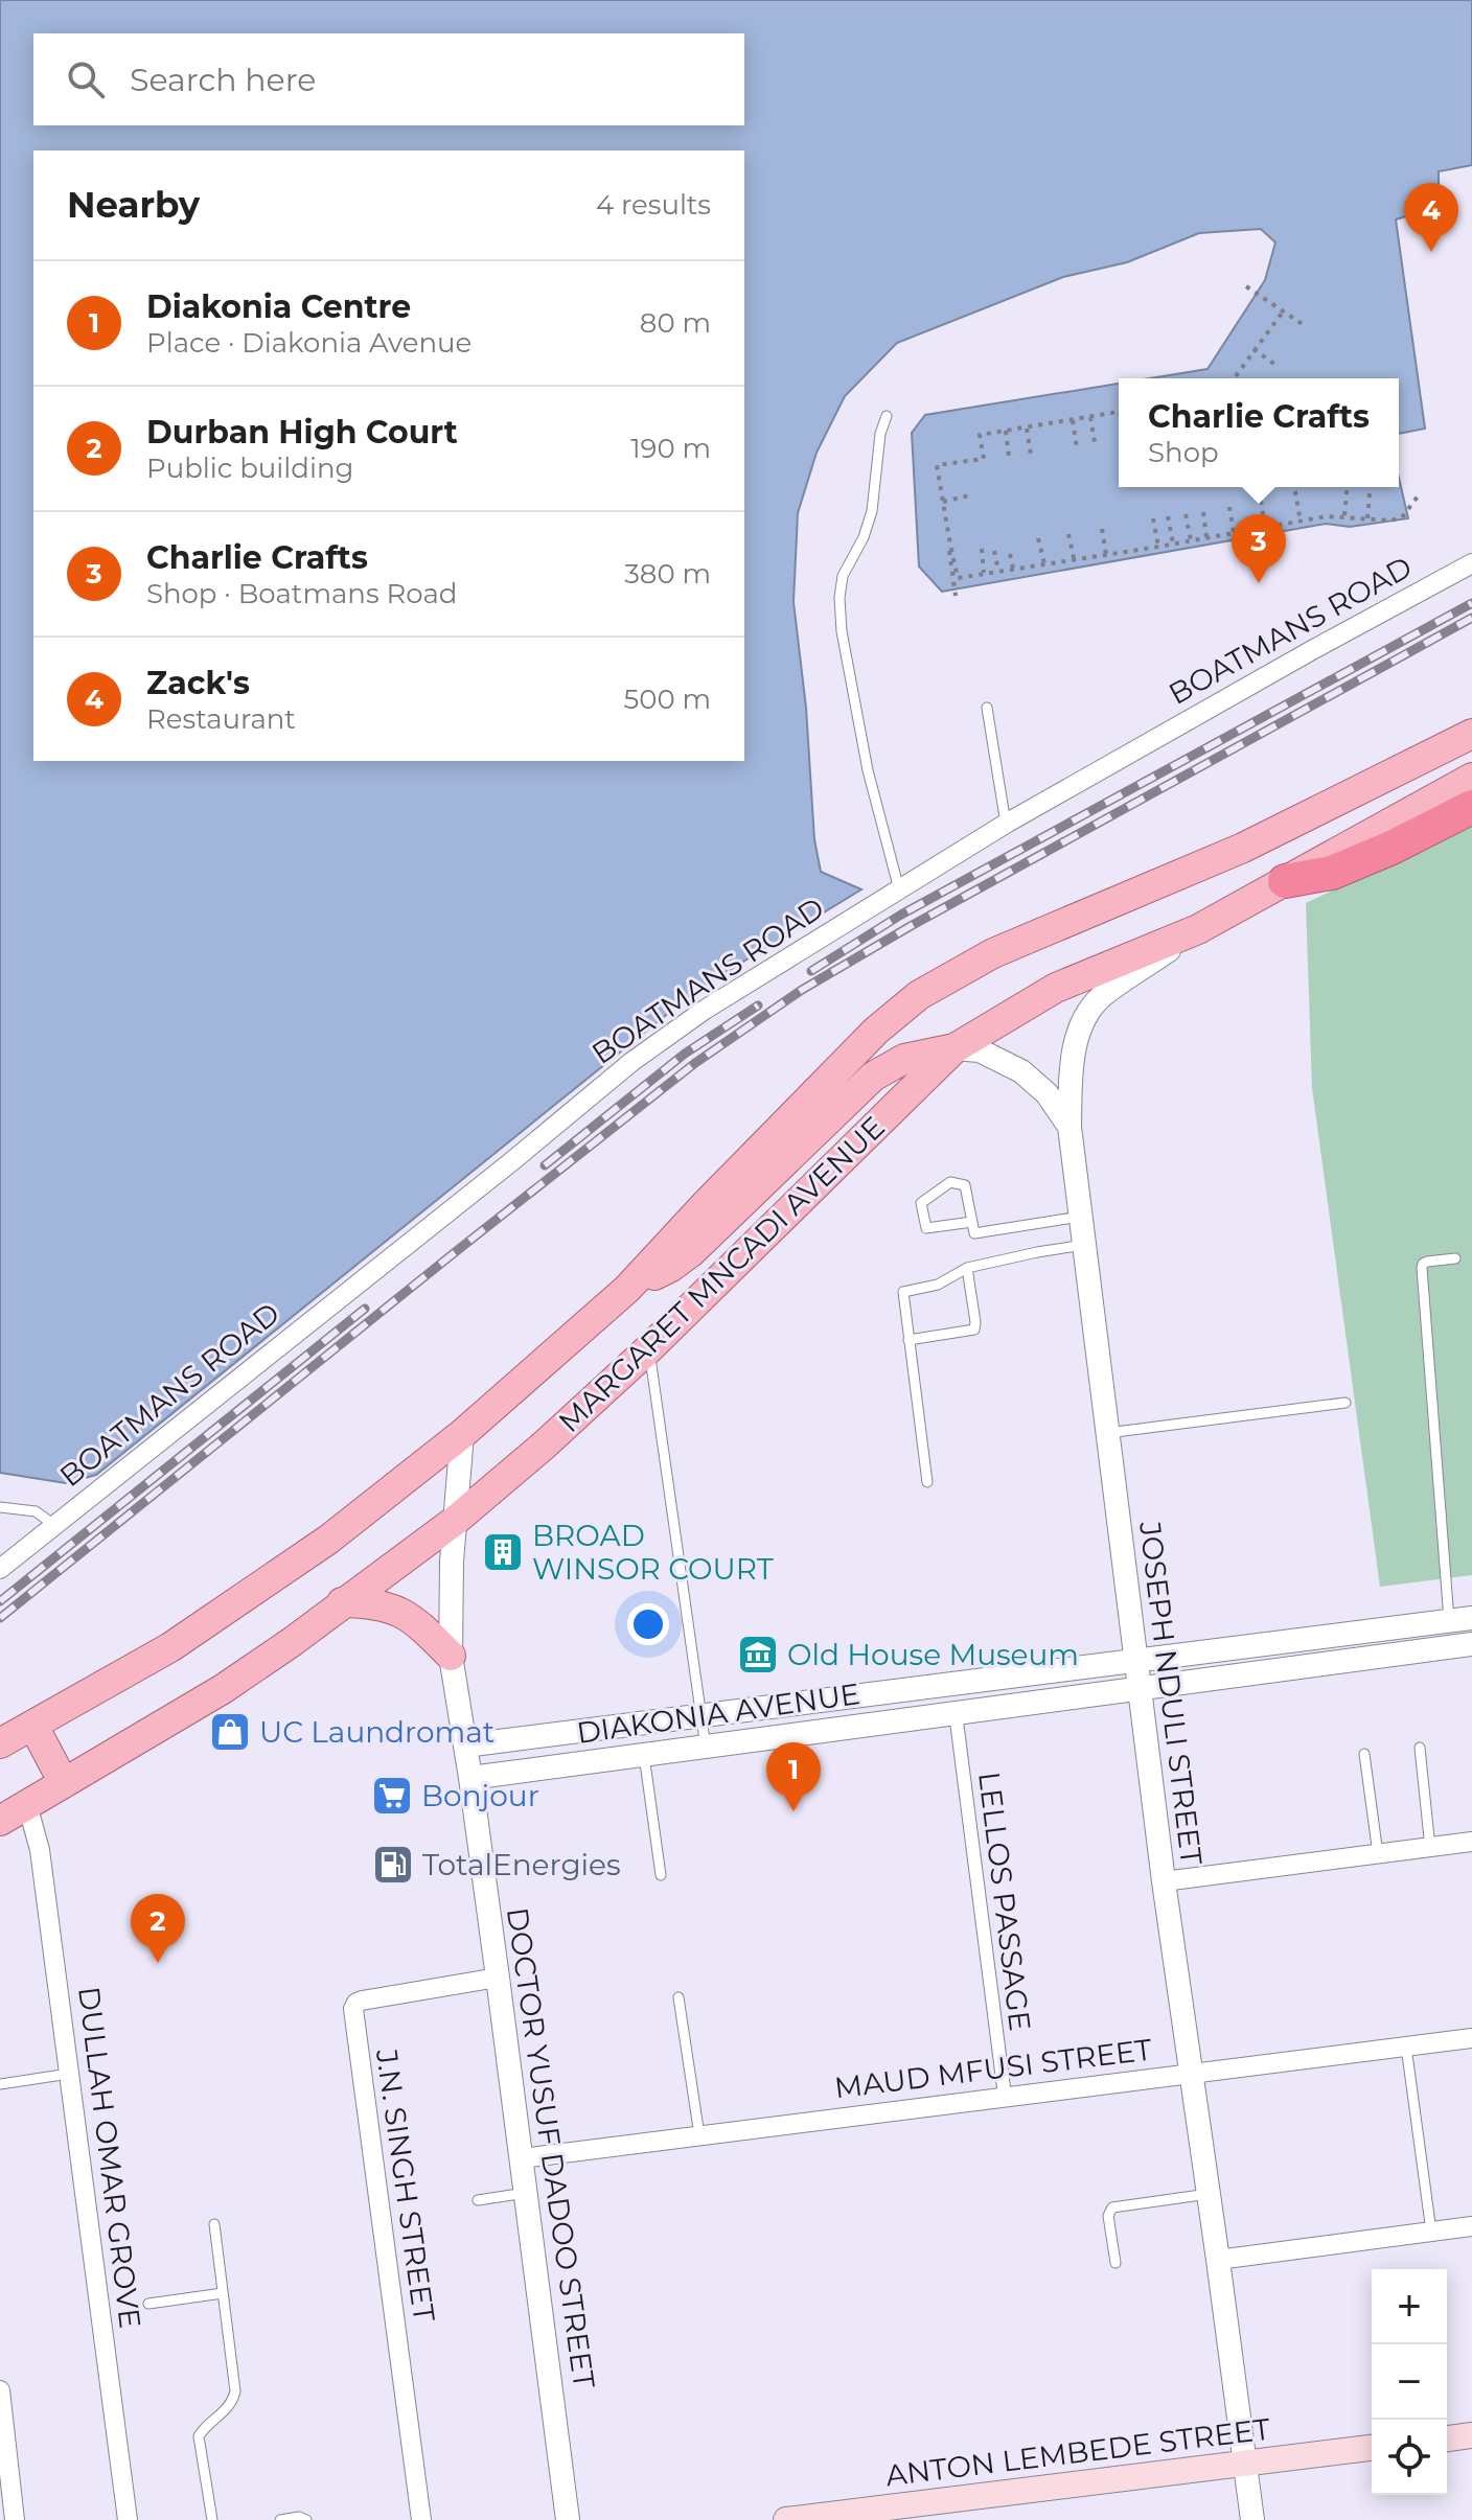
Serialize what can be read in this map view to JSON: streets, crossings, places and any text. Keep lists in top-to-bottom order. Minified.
{"streets":{"main road":["MARGARET MNCADI AVENUE","ANTON LEMBEDE STREET"],"street":["BOATMANS ROAD","JOSEPH NDULI STREET","DIAKONIA AVENUE","LELLOS PASSAGE","MAUD MFUSI STREET","DOCTOR YUSUF DADOO STREET","DULLAH OMAR GROVE","J.N. SINGH STREET"]},"crossings":[["MARGARET MNCADI AVENUE","JOSEPH NDULI STREET"],["MARGARET MNCADI AVENUE","DOCTOR YUSUF DADOO STREET"],["MARGARET MNCADI AVENUE","DULLAH OMAR GROVE"],["JOSEPH NDULI STREET","DIAKONIA AVENUE"],["JOSEPH NDULI STREET","MAUD MFUSI STREET"],["JOSEPH NDULI STREET","ANTON LEMBEDE STREET"],["DIAKONIA AVENUE","LELLOS PASSAGE"],["DIAKONIA AVENUE","DOCTOR YUSUF DADOO STREET"],["LELLOS PASSAGE","MAUD MFUSI STREET"],["MAUD MFUSI STREET","DOCTOR YUSUF DADOO STREET"],["DOCTOR YUSUF DADOO STREET","J.N. SINGH STREET"]],"places":{"building":["BROAD WINSOR COURT"],"museum":["Old House Museum"],"shop":["UC Laundromat"],"supermarket":["Bonjour"],"fuel station":["TotalEnergies"]},"page":{"search":"Search here","heading":["Nearby","4 results"],"pins":["4","3","1","2"],"list":[{"mark":"1","name":"Diakonia Centre","note":"Place · Diakonia Avenue","value":"80 m"},{"mark":"2","name":"Durban High Court","note":"Public building","value":"190 m"},{"mark":"3","name":"Charlie Crafts","note":"Shop · Boatmans Road","value":"380 m"},{"mark":"4","name":"Zack's","note":"Restaurant","value":"500 m"}],"popup":["Charlie Crafts","Shop"],"map_buttons":["+","−"]}}
